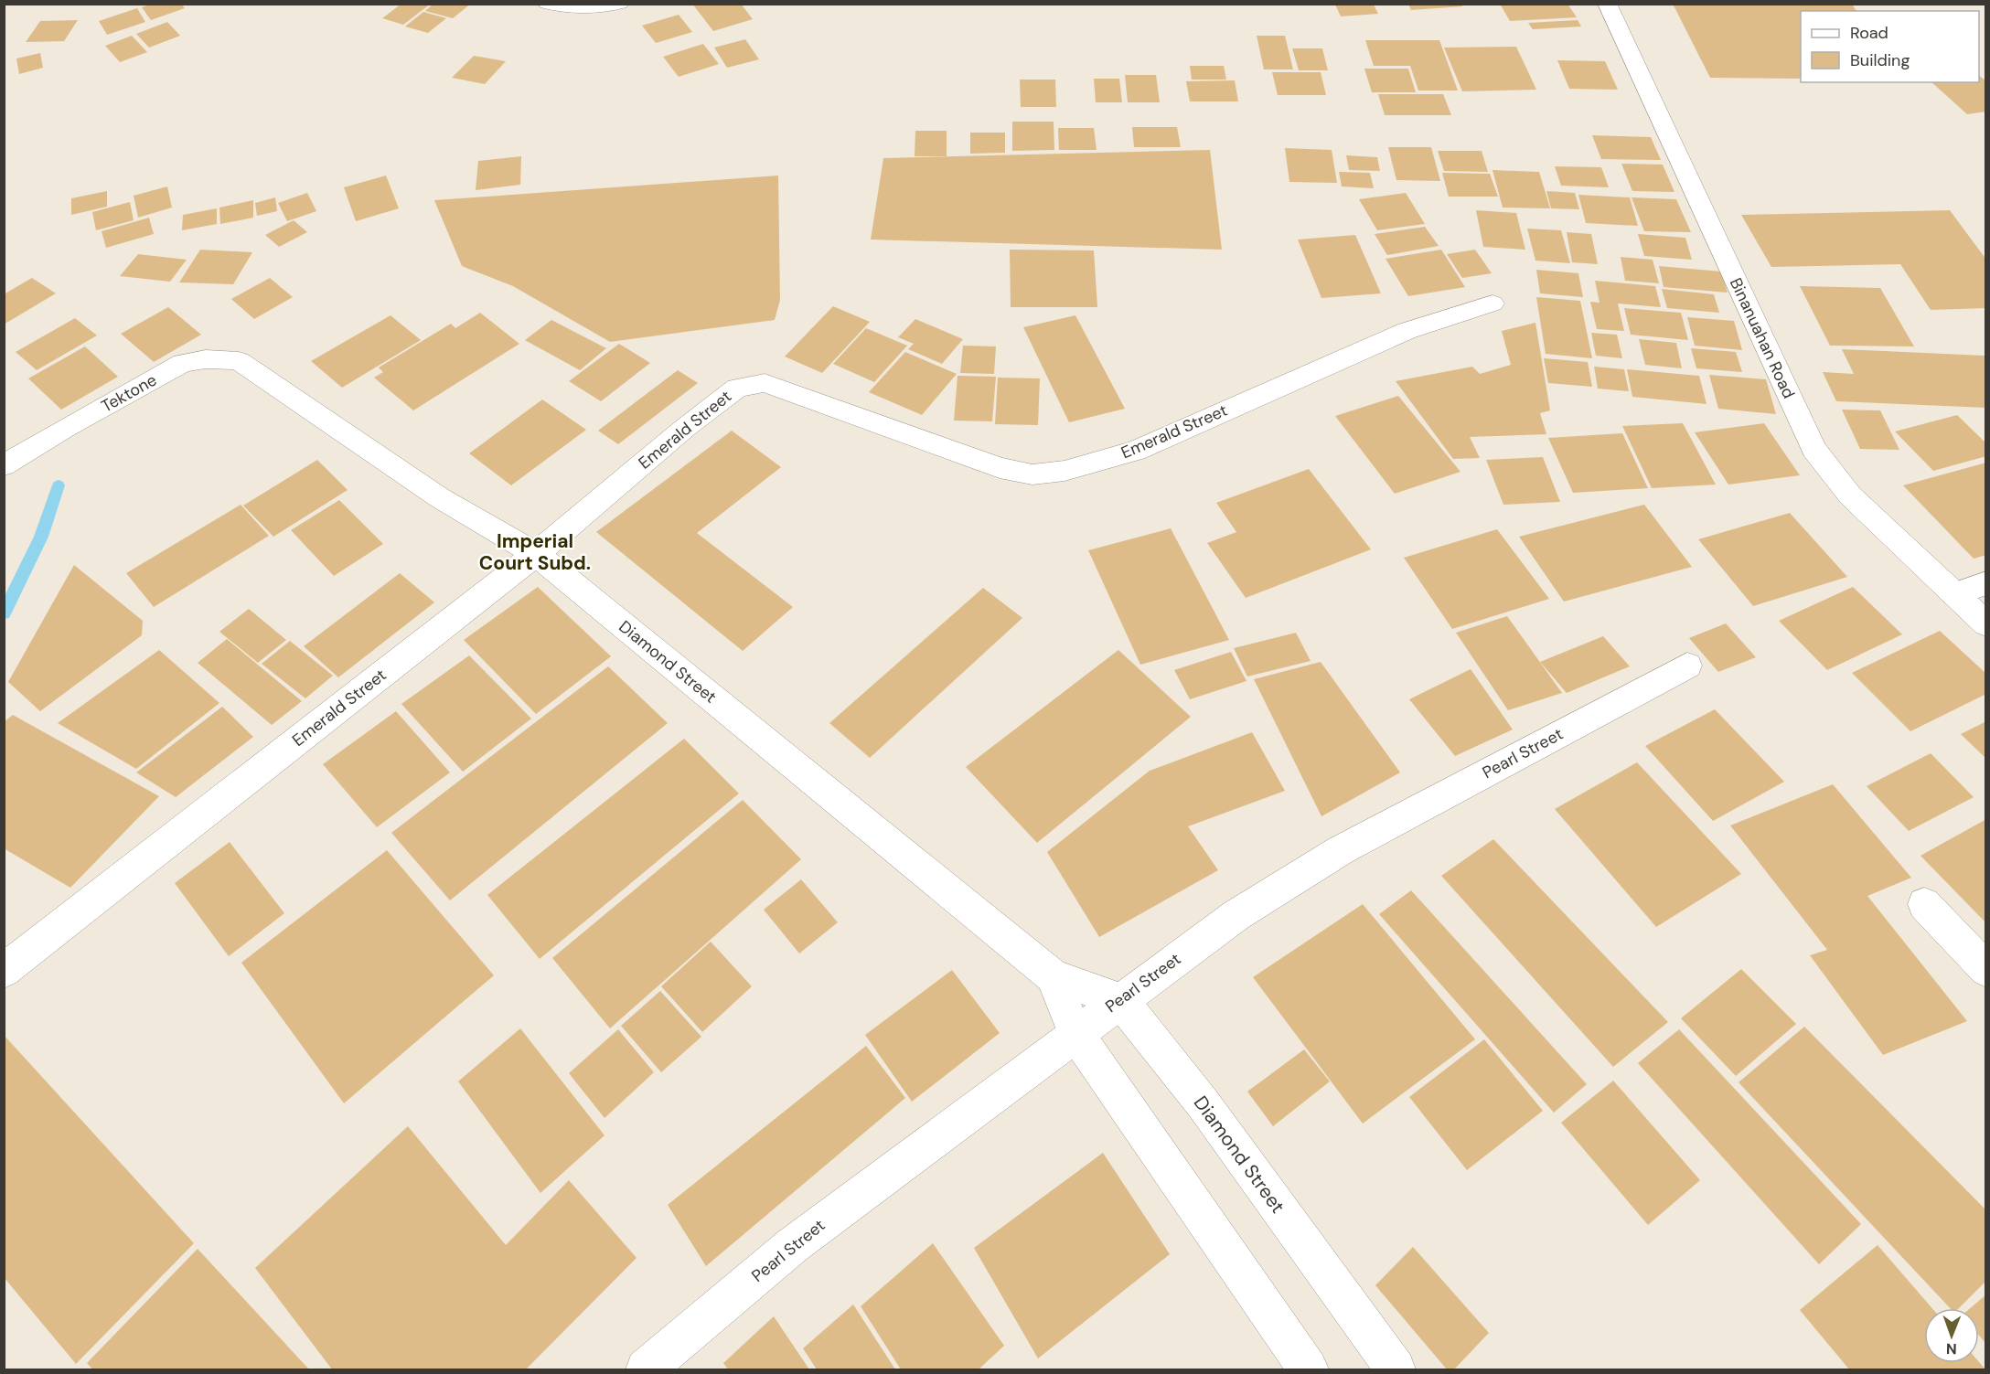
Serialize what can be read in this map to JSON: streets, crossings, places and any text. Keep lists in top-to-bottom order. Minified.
{"streets":{"street":["Binanuahan Road","Tektone","Emerald Street","Diamond Street","Pearl Street"]},"crossings":[["Tektone","Diamond Street"],["Emerald Street","Diamond Street"],["Diamond Street","Pearl Street"]],"districts":["Imperial Court Subd."],"legend":["Road","Building"],"north":"bottom"}
